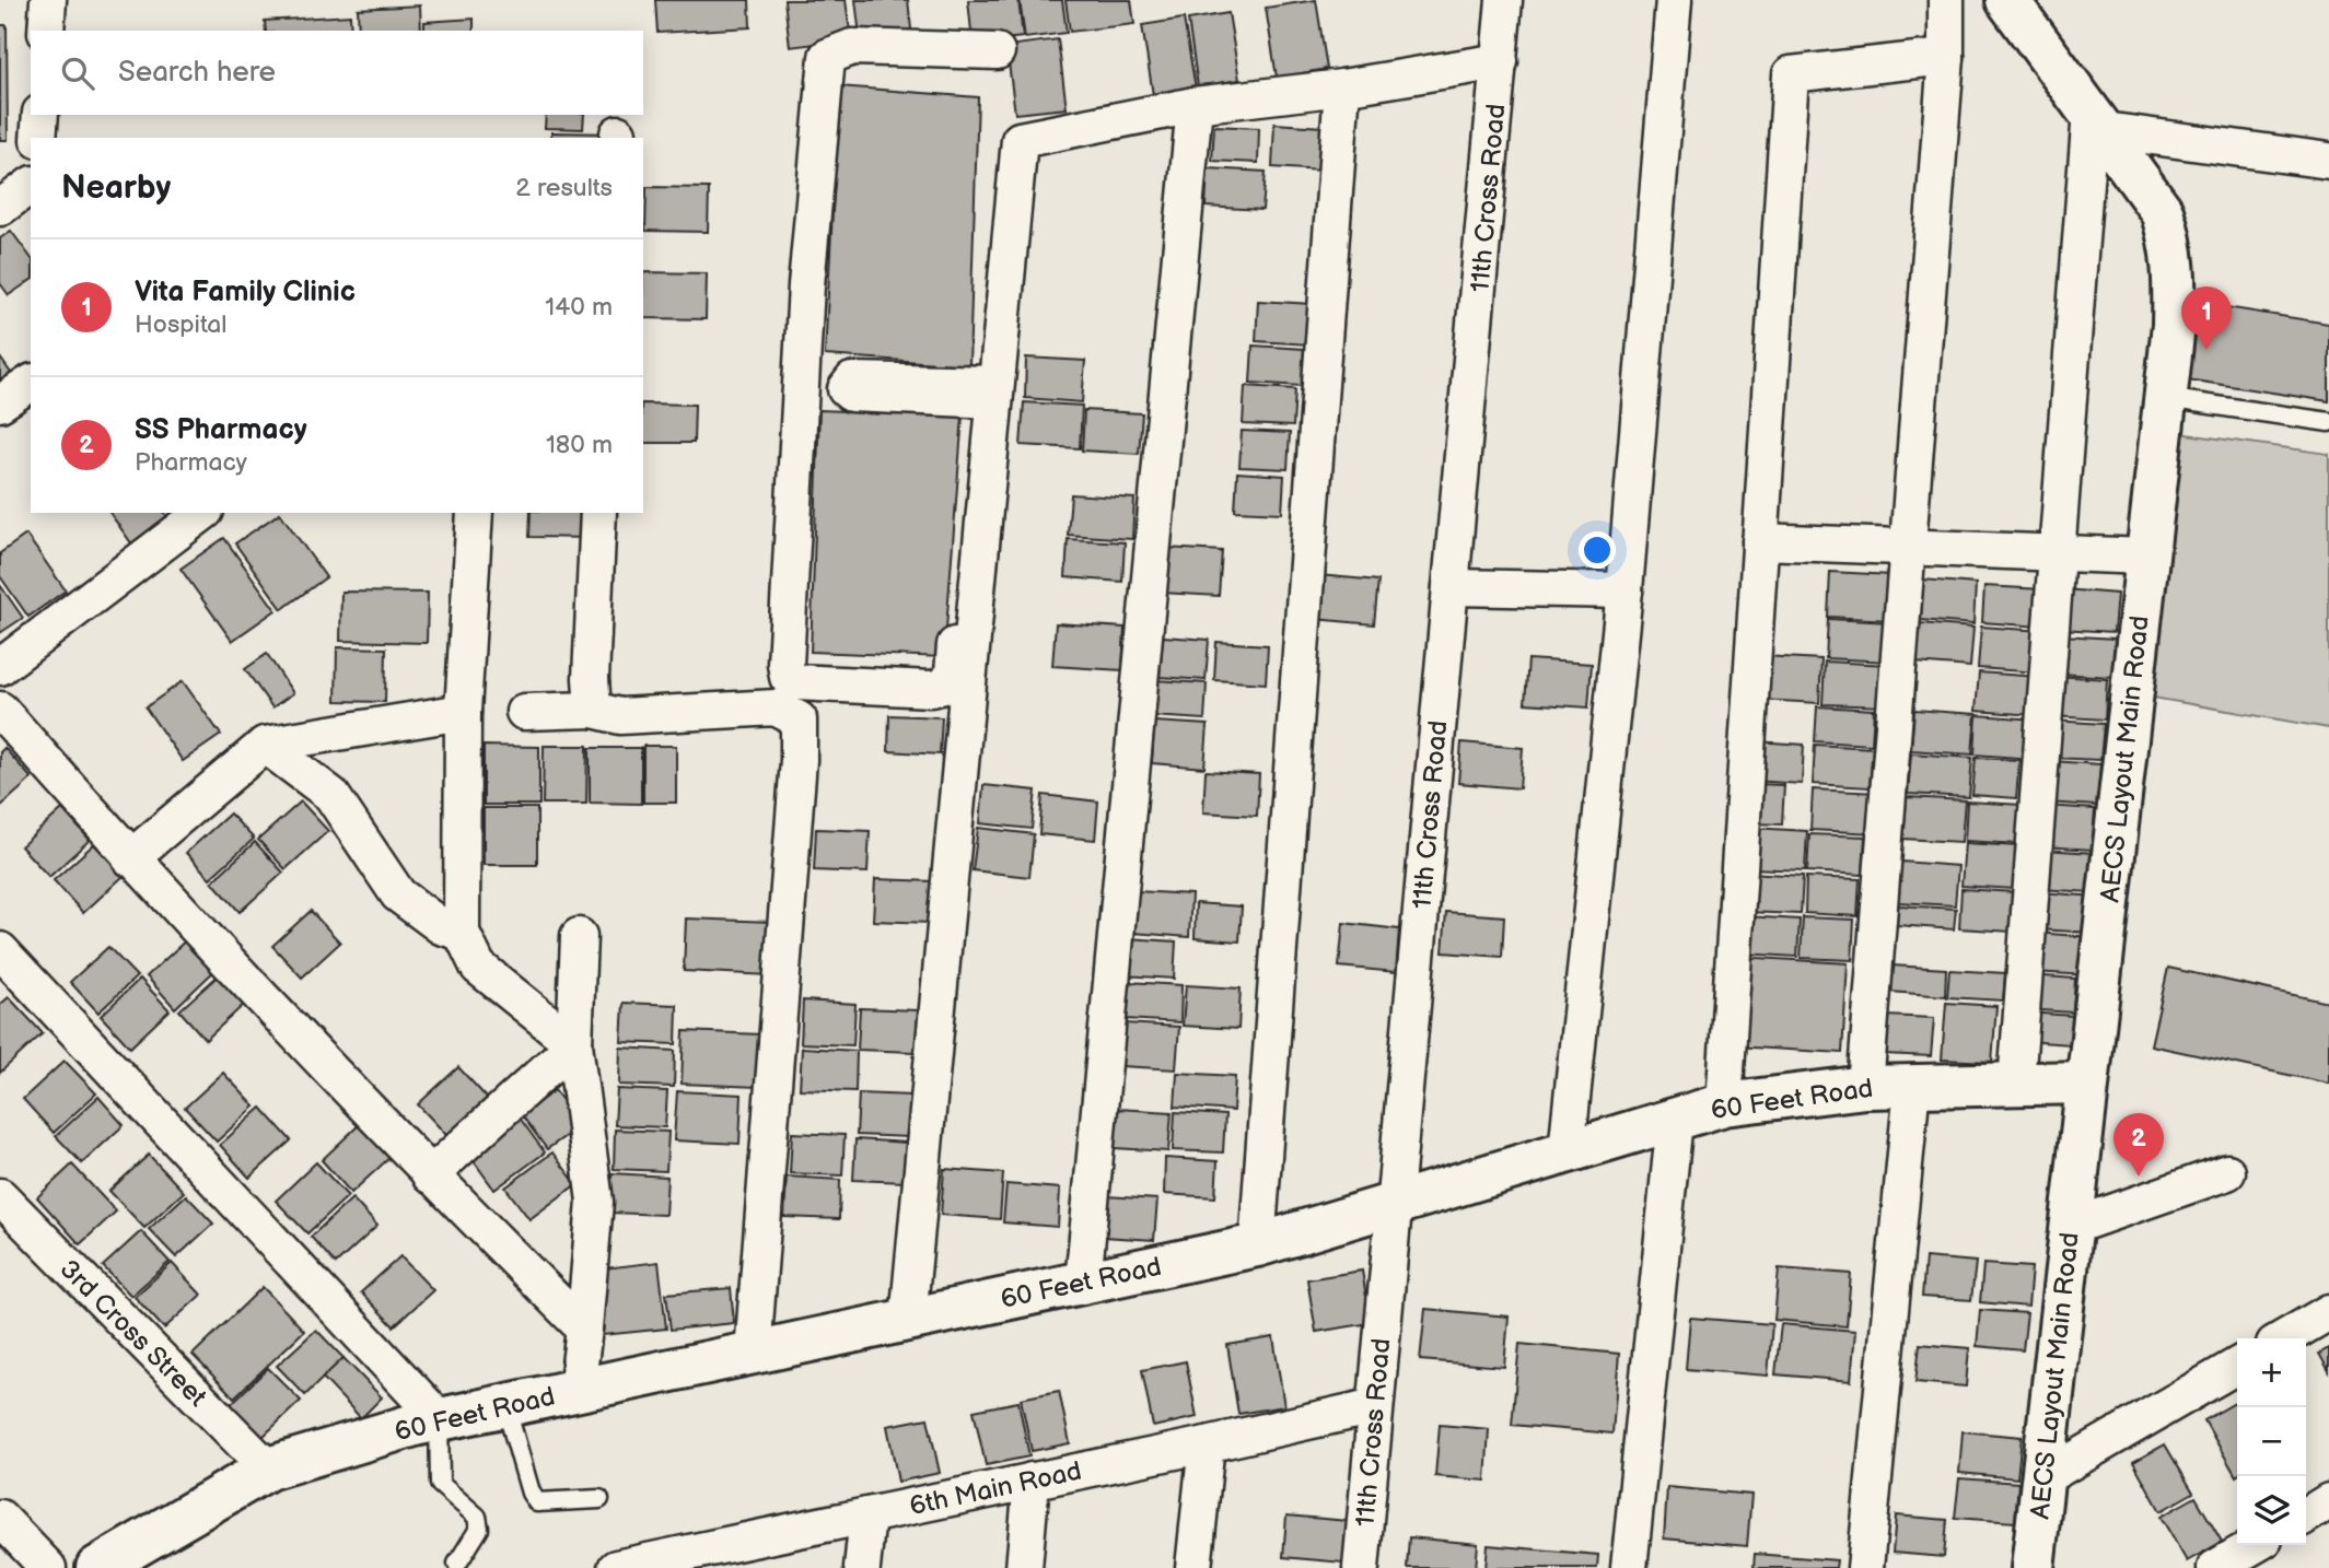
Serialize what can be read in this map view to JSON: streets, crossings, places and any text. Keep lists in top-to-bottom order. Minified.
{"streets":{"street":["11th Cross Road","AECS Layout Main Road","60 Feet Road","3rd Cross Street","6th Main Road"]},"crossings":[["11th Cross Road","60 Feet Road"],["11th Cross Road","6th Main Road"],["AECS Layout Main Road","60 Feet Road"],["60 Feet Road","3rd Cross Street"]],"page":{"search":"Search here","heading":["Nearby","2 results"],"list":[{"mark":"1","name":"Vita Family Clinic","note":"Hospital","value":"140 m"},{"mark":"2","name":"SS Pharmacy","note":"Pharmacy","value":"180 m"}],"pins":["1","2"],"map_buttons":["+","−"]}}
